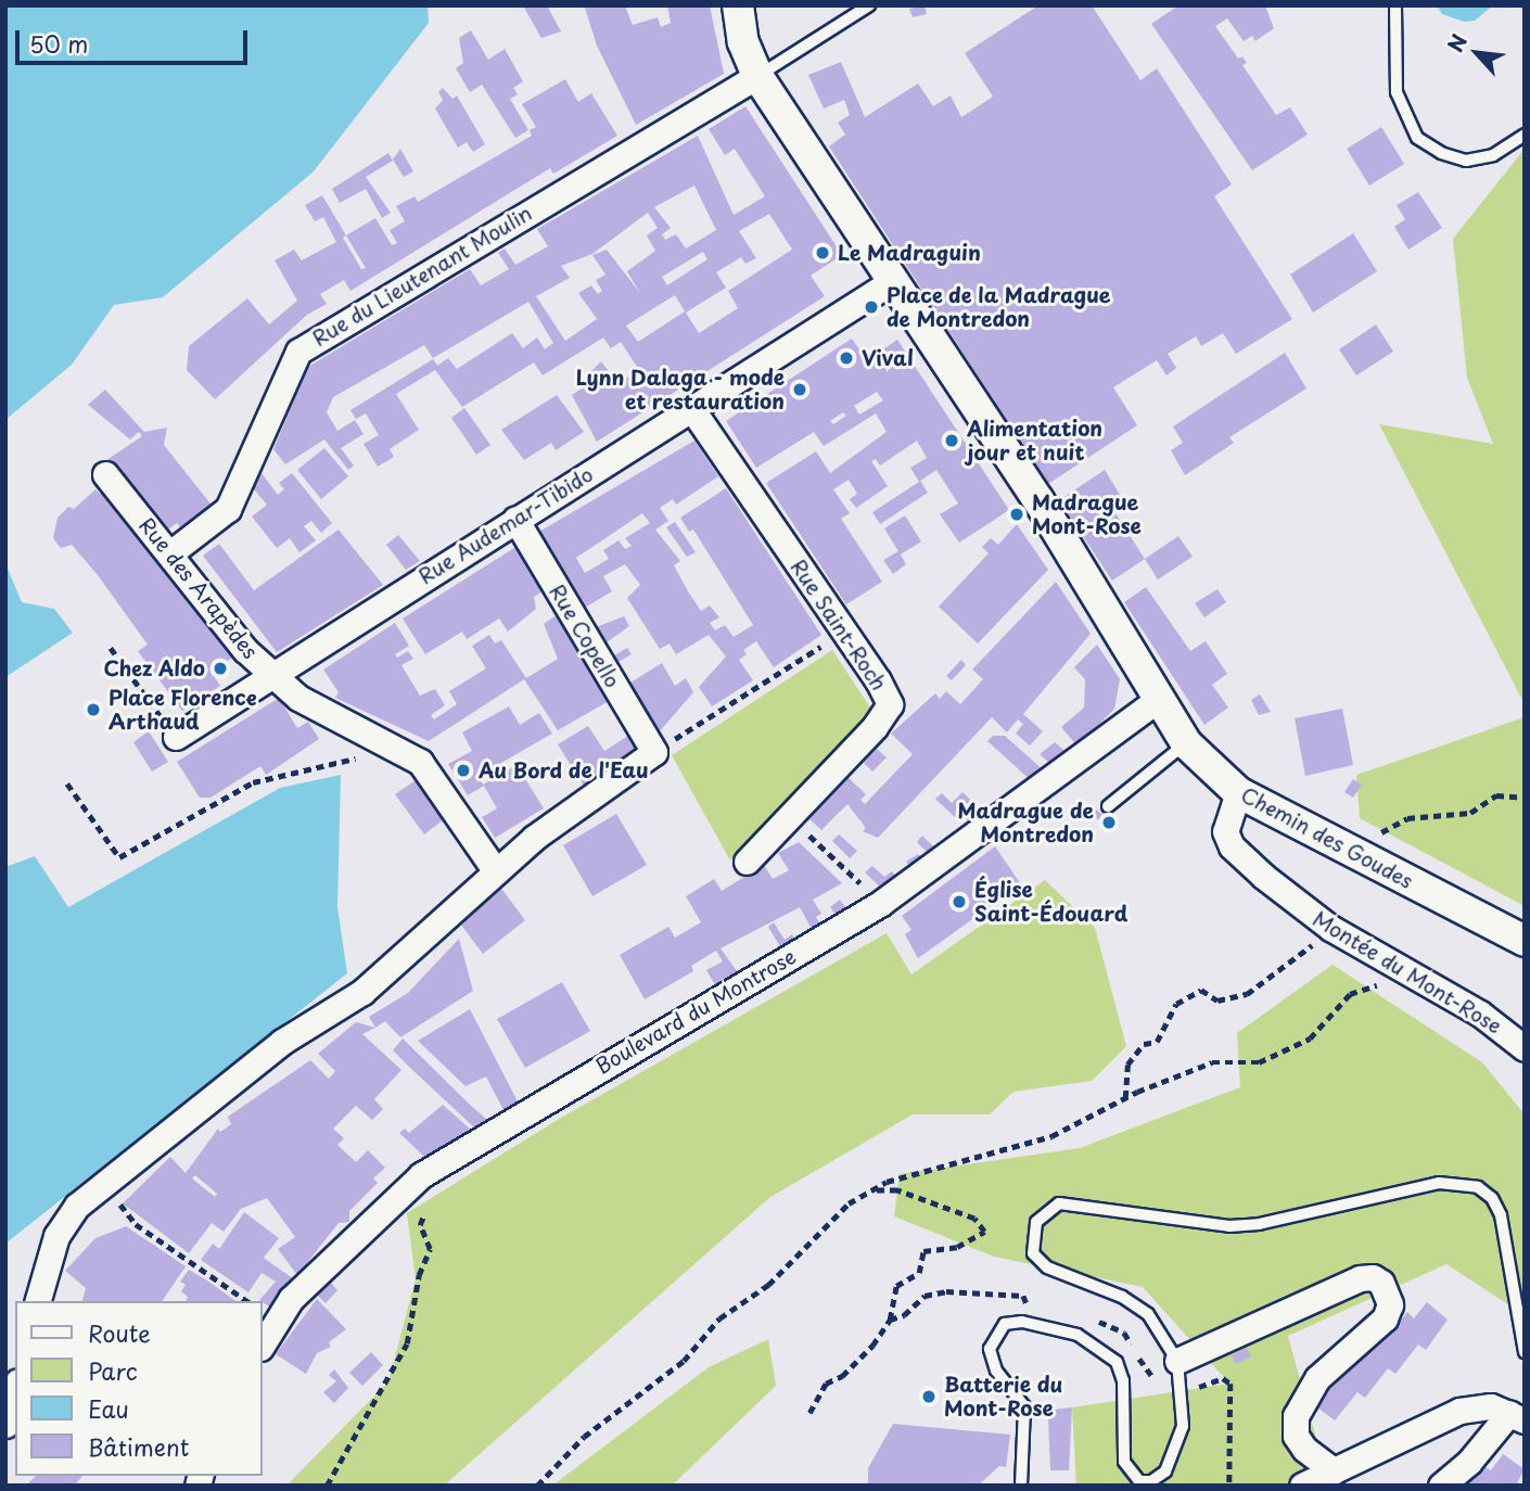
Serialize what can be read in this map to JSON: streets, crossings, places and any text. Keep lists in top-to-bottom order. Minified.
{"streets":{"street":["Rue du Lieutenant Moulin","Rue Audemar-Tibido","Rue des Arapèdes","Rue Saint-Roch","Rue Copello","Chemin des Goudes","Montée du Mont-Rose","Boulevard du Montrose"]},"crossings":[["Rue du Lieutenant Moulin","Rue des Arapèdes"],["Rue du Lieutenant Moulin","Chemin des Goudes"],["Rue Audemar-Tibido","Rue des Arapèdes"],["Rue Audemar-Tibido","Rue Saint-Roch"],["Rue Audemar-Tibido","Rue Copello"],["Rue Audemar-Tibido","Chemin des Goudes"],["Chemin des Goudes","Montée du Mont-Rose"],["Chemin des Goudes","Boulevard du Montrose"]],"places":["Le Madraguin","Place de la Madrague de Montredon","Vival","Lynn Dalaga - mode et restauration","Alimentation jour et nuit","Madrague Mont-Rose","Chez Aldo","Place Florence Arthaud","Au Bord de l'Eau","Madrague de Montredon","Église Saint-Édouard","Batterie du Mont-Rose"],"legend":["Route","Parc","Eau","Bâtiment"],"scale_bar":"50 m","north":"top left"}
